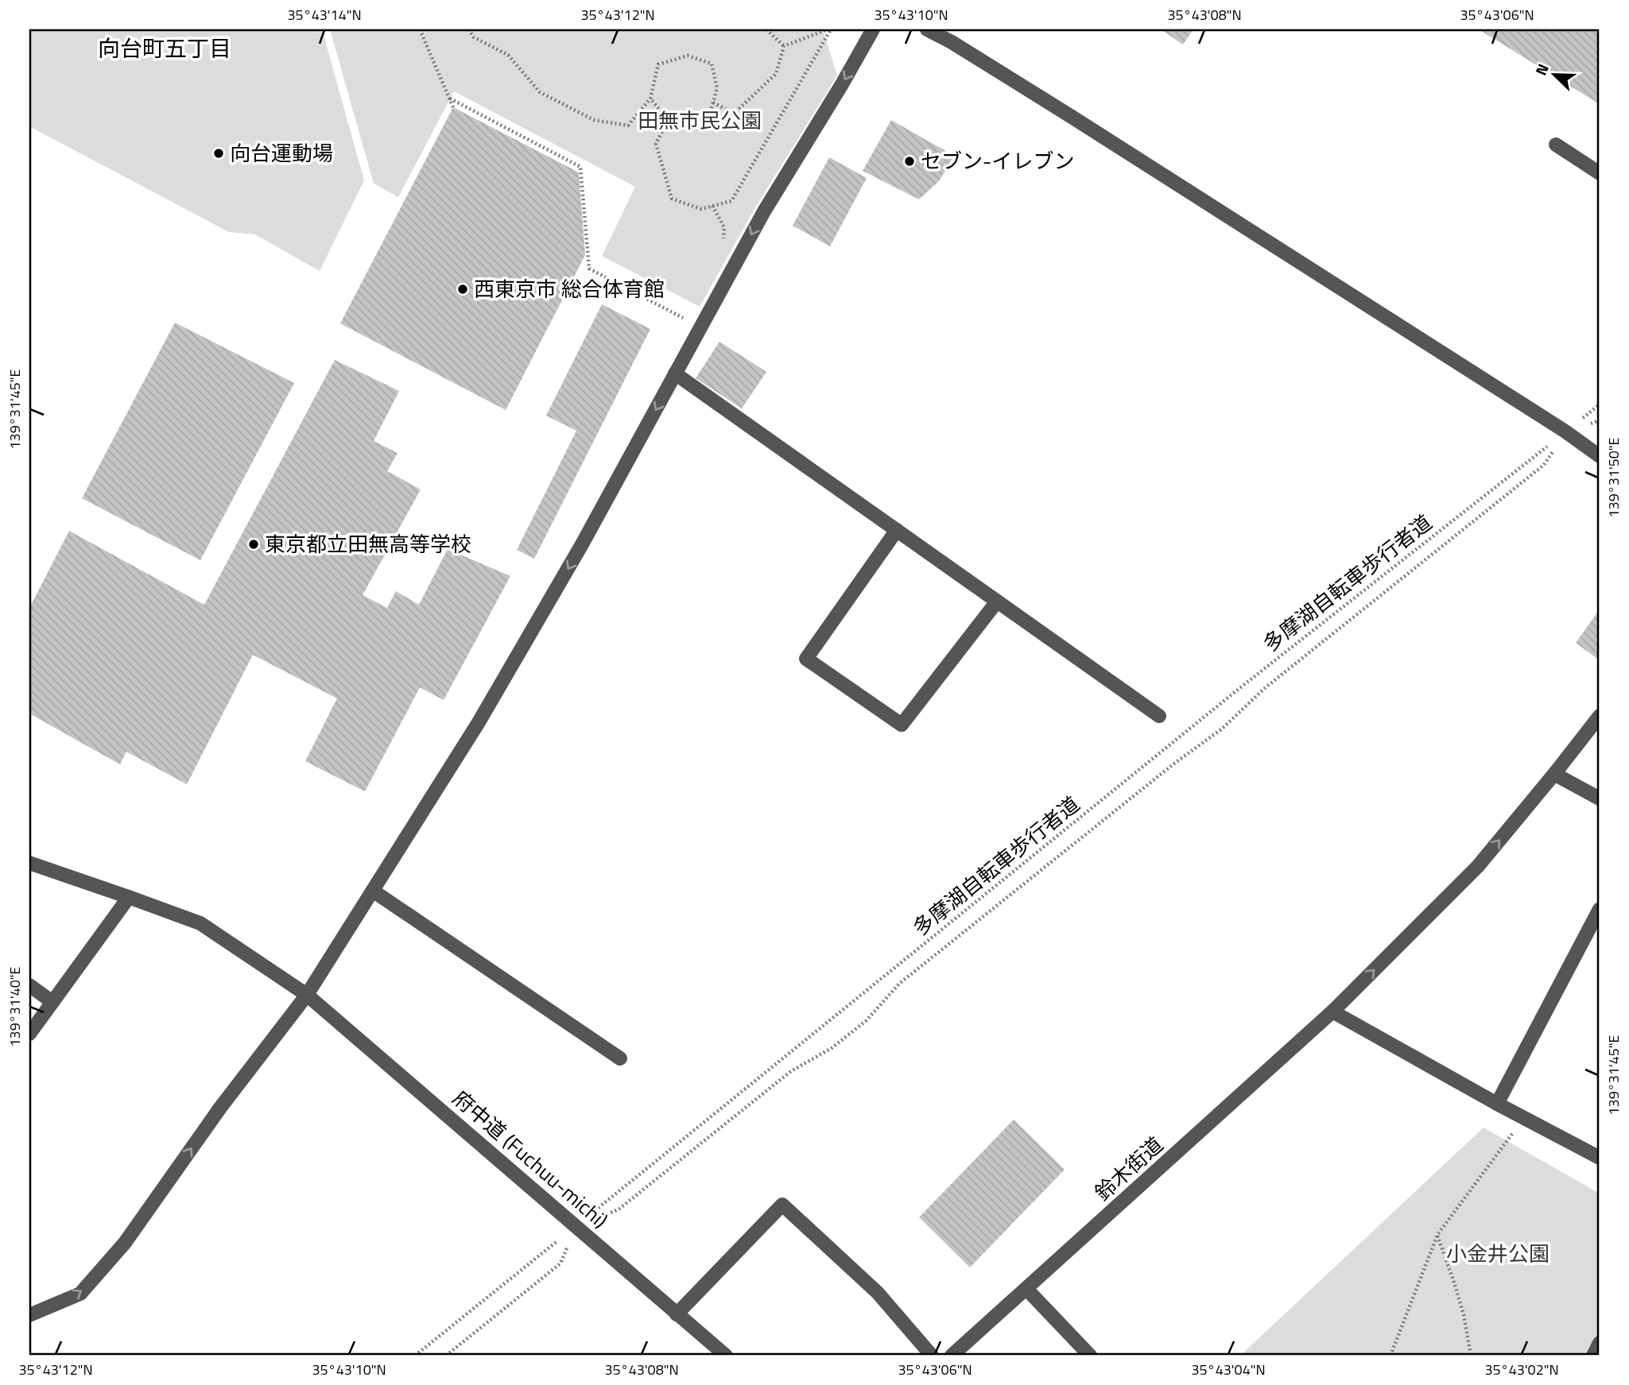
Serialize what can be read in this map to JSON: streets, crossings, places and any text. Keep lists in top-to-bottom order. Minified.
{"streets":{"street":["府中道 (Fuchuu-michi)","鈴木街道"],"path":["多摩湖自転車歩行者道"]},"crossings":[["多摩湖自転車歩行者道","府中道 (Fuchuu-michi)"]],"one_way":["鈴木街道"],"districts":["向台町五丁目"],"parks":["田無市民公園","小金井公園"],"places":["向台運動場","セブン-イレブン","西東京市 総合体育館","東京都立田無高等学校"],"north":"top left","coordinates":["35°43'14\"N","35°43'12\"N","35°43'10\"N","35°43'08\"N","35°43'06\"N","139°31'45\"E","139°31'50\"E","139°31'40\"E","35°43'04\"N","35°43'02\"N"]}
